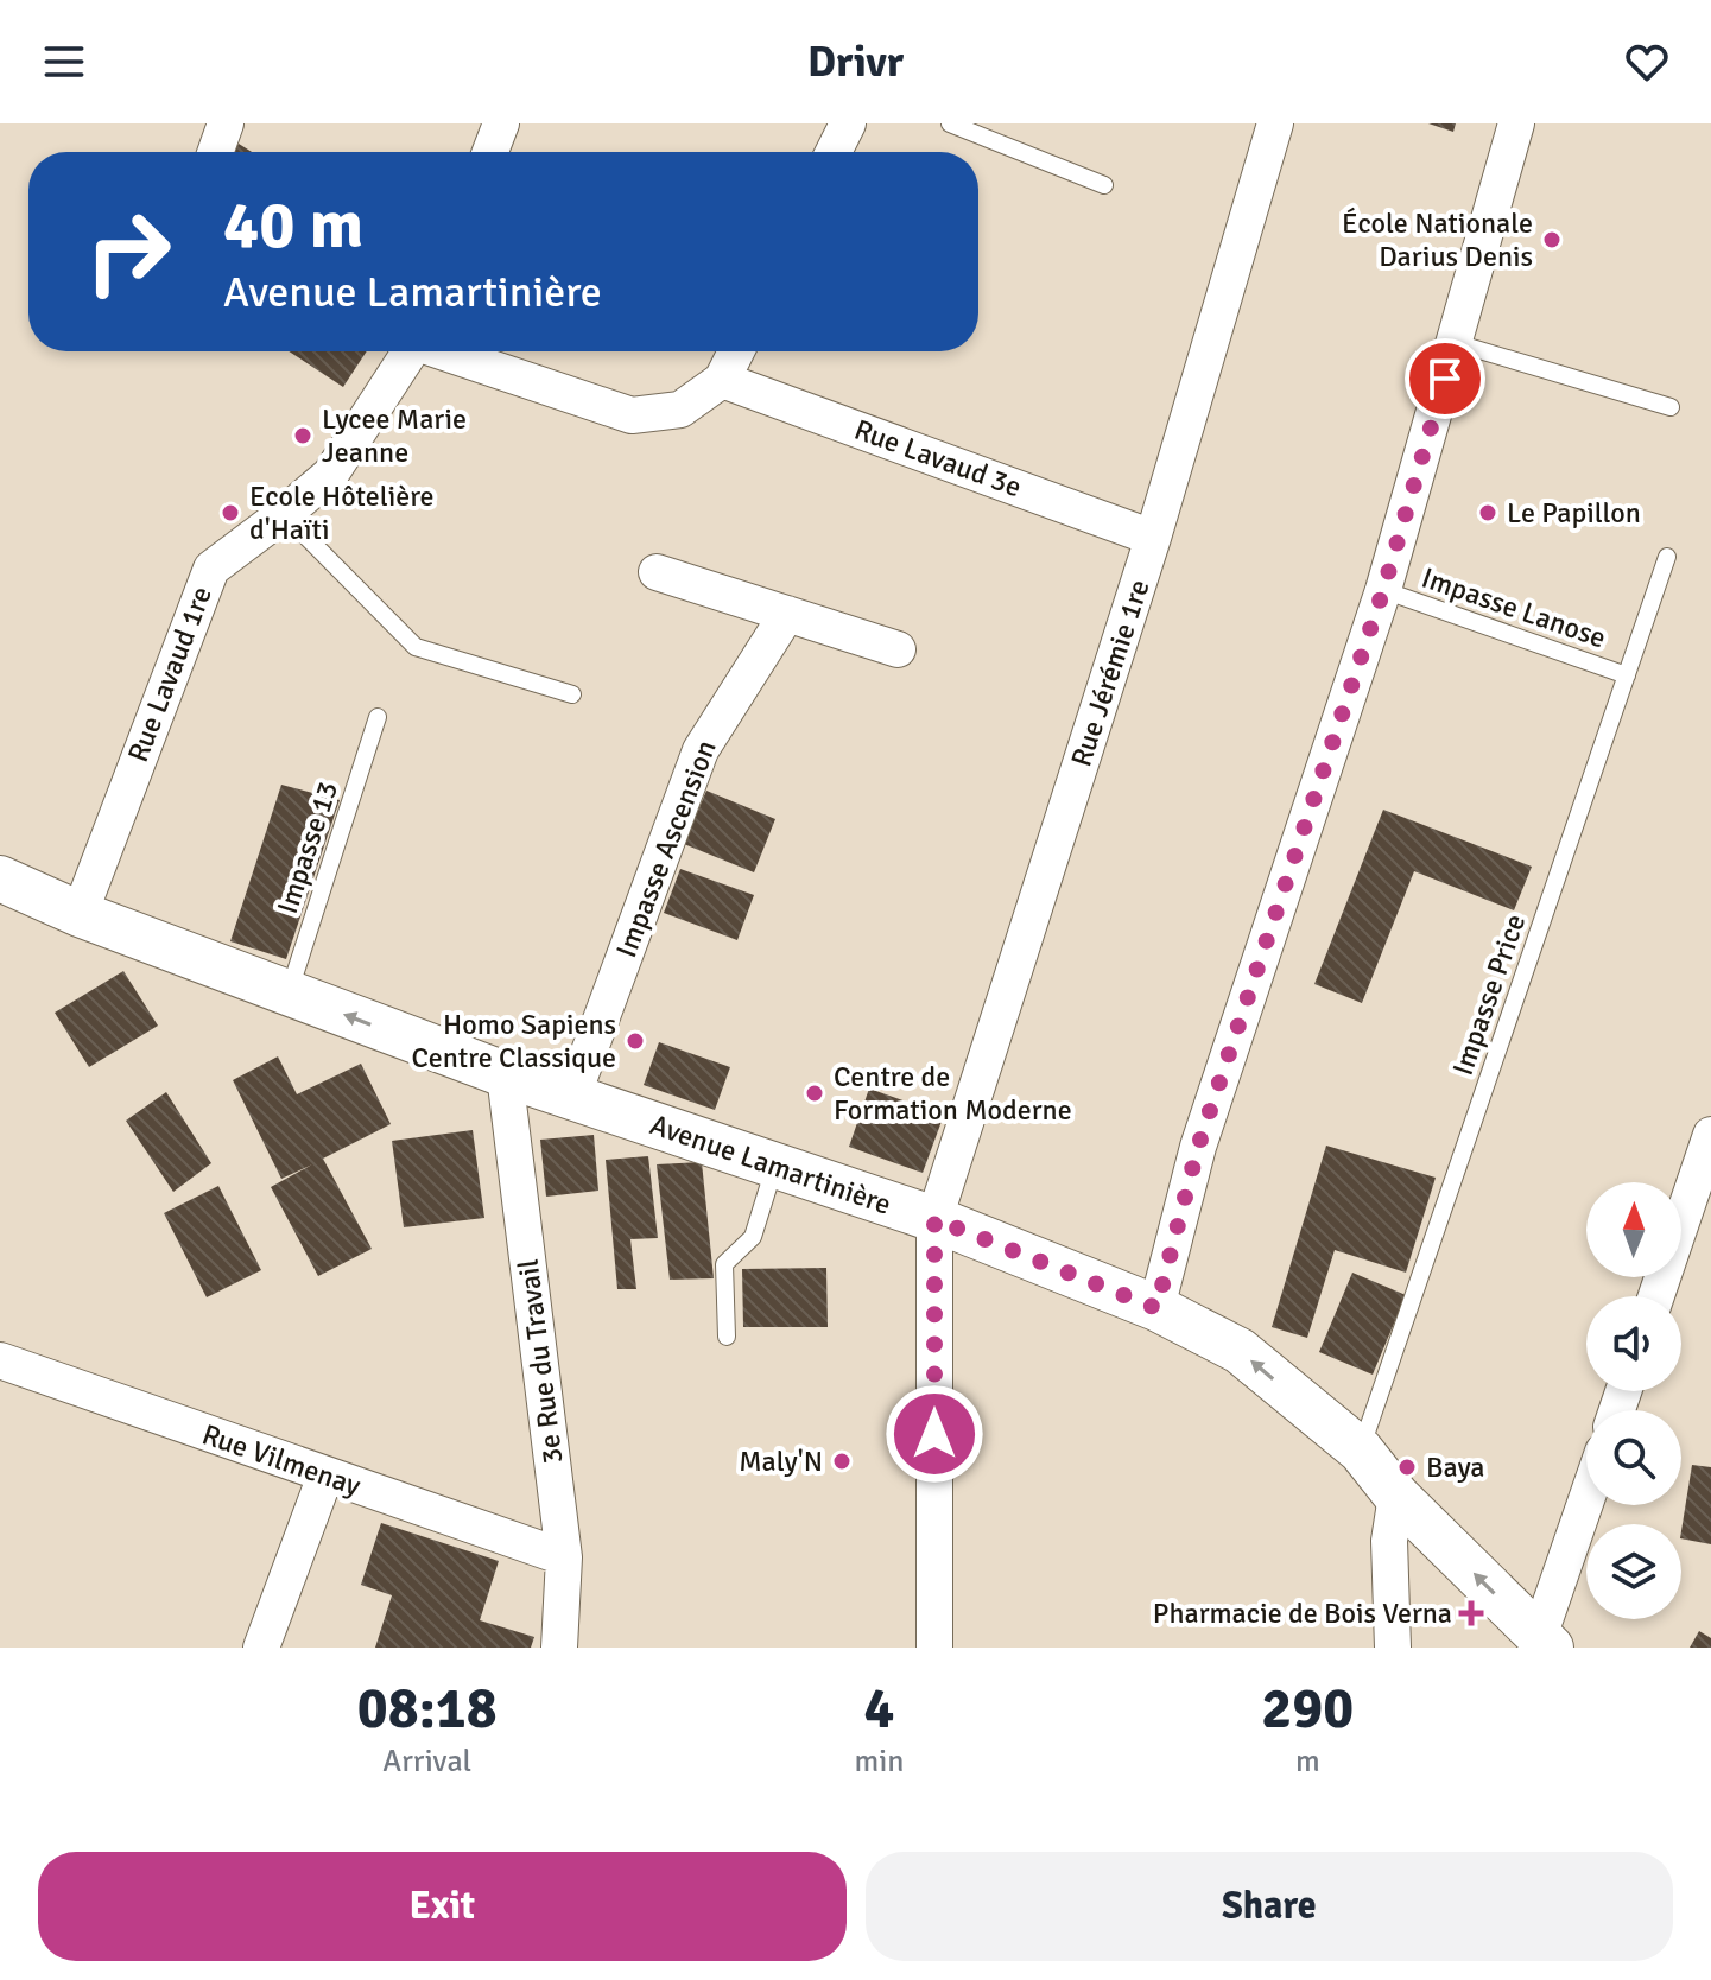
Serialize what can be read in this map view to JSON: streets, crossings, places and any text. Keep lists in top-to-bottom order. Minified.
{"streets":{"street":["Rue Lavaud 3e","Rue Jérémie 1re","Rue Lavaud 1re","Impasse Ascension","Avenue Lamartinière","3e Rue du Travail","Rue Vilmenay"],"lane":["Impasse Lanose","Impasse 13","Impasse Price"]},"crossings":[["Rue Lavaud 3e","Rue Jérémie 1re"],["Impasse Lanose","Impasse Price"],["Rue Jérémie 1re","Avenue Lamartinière"],["Rue Lavaud 1re","Avenue Lamartinière"],["Impasse 13","Avenue Lamartinière"],["Impasse Ascension","Avenue Lamartinière"],["Impasse Price","Avenue Lamartinière"],["Avenue Lamartinière","3e Rue du Travail"],["3e Rue du Travail","Rue Vilmenay"]],"one_way":["Avenue Lamartinière"],"places":{"other":["École Nationale Darius Denis","Lycee Marie Jeanne","Ecole Hôtelière d'Haïti","Le Papillon","Homo Sapiens Centre Classique","Centre de Formation Moderne","Maly'N","Baya"],"health":["Pharmacie de Bois Verna"]},"north":"top","page":{"header":"Drivr","turn":["40 m","Avenue Lamartinière"],"eta":["08:18","Arrival","4","min","290","m"],"buttons":["Exit","Share"]}}
